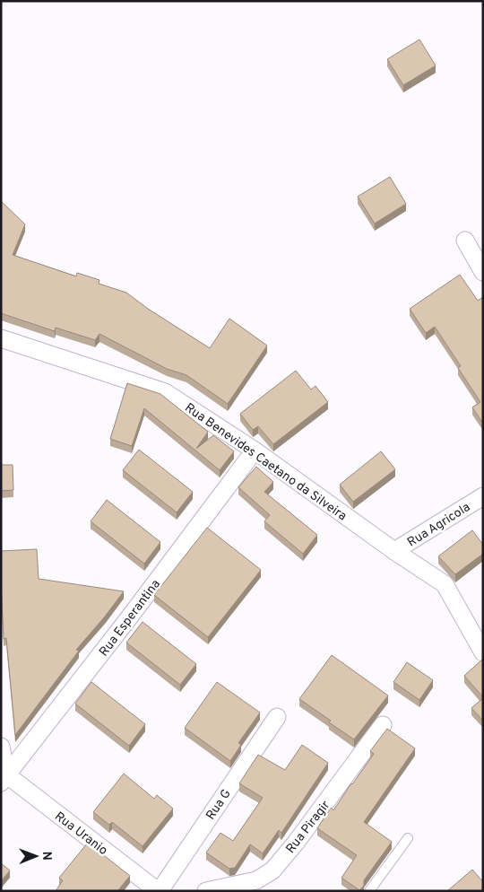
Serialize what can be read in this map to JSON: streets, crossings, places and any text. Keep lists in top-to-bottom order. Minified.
{"streets":{"street":["Rua Benevides Caetano da Silveira","Rua Agricola","Rua Esperantina","Rua G","Rua Piragir","Rua Uranio"]},"crossings":[["Rua Benevides Caetano da Silveira","Rua Agricola"],["Rua Benevides Caetano da Silveira","Rua Esperantina"],["Rua Esperantina","Rua Uranio"],["Rua G","Rua Uranio"]],"north":"right"}
